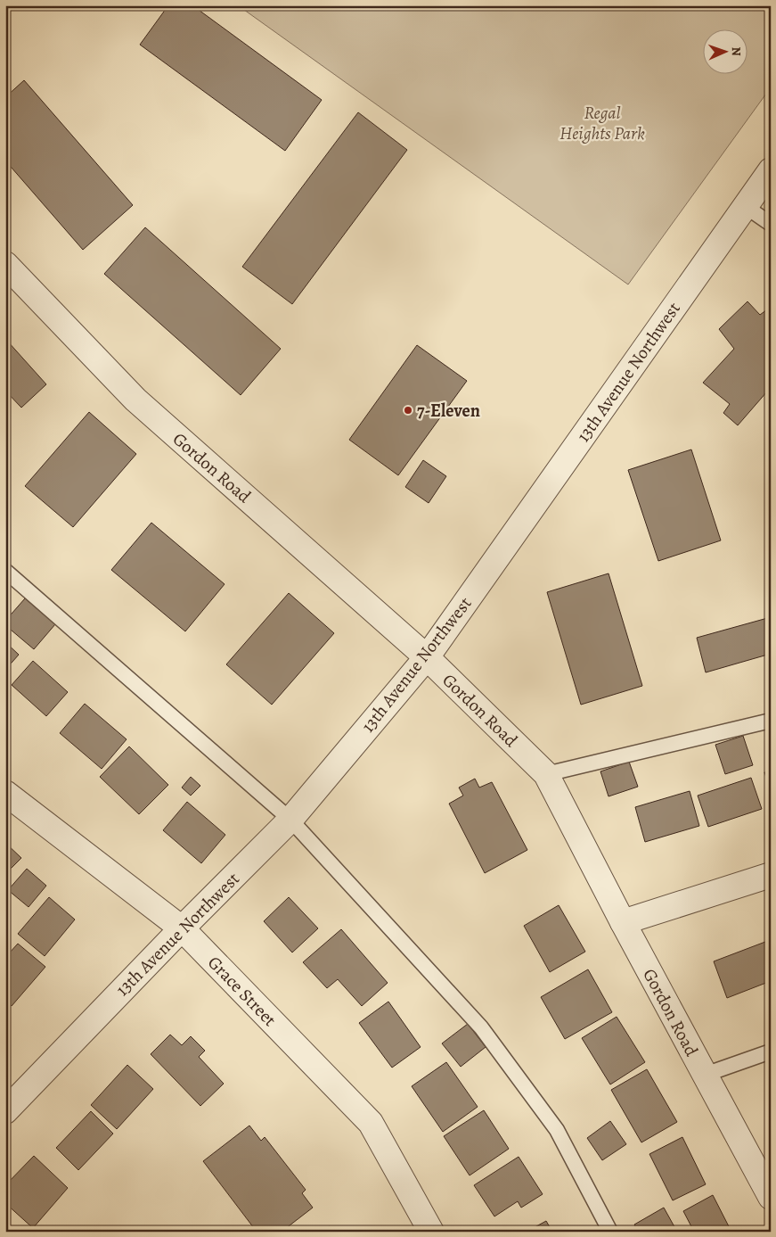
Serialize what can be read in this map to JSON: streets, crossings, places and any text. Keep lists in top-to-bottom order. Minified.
{"streets":{"street":["13th Avenue Northwest","Gordon Road","Grace Street"]},"crossings":[["13th Avenue Northwest","Gordon Road"],["13th Avenue Northwest","Grace Street"]],"parks":["Regal Heights Park"],"places":["7-Eleven"],"north":"right"}
